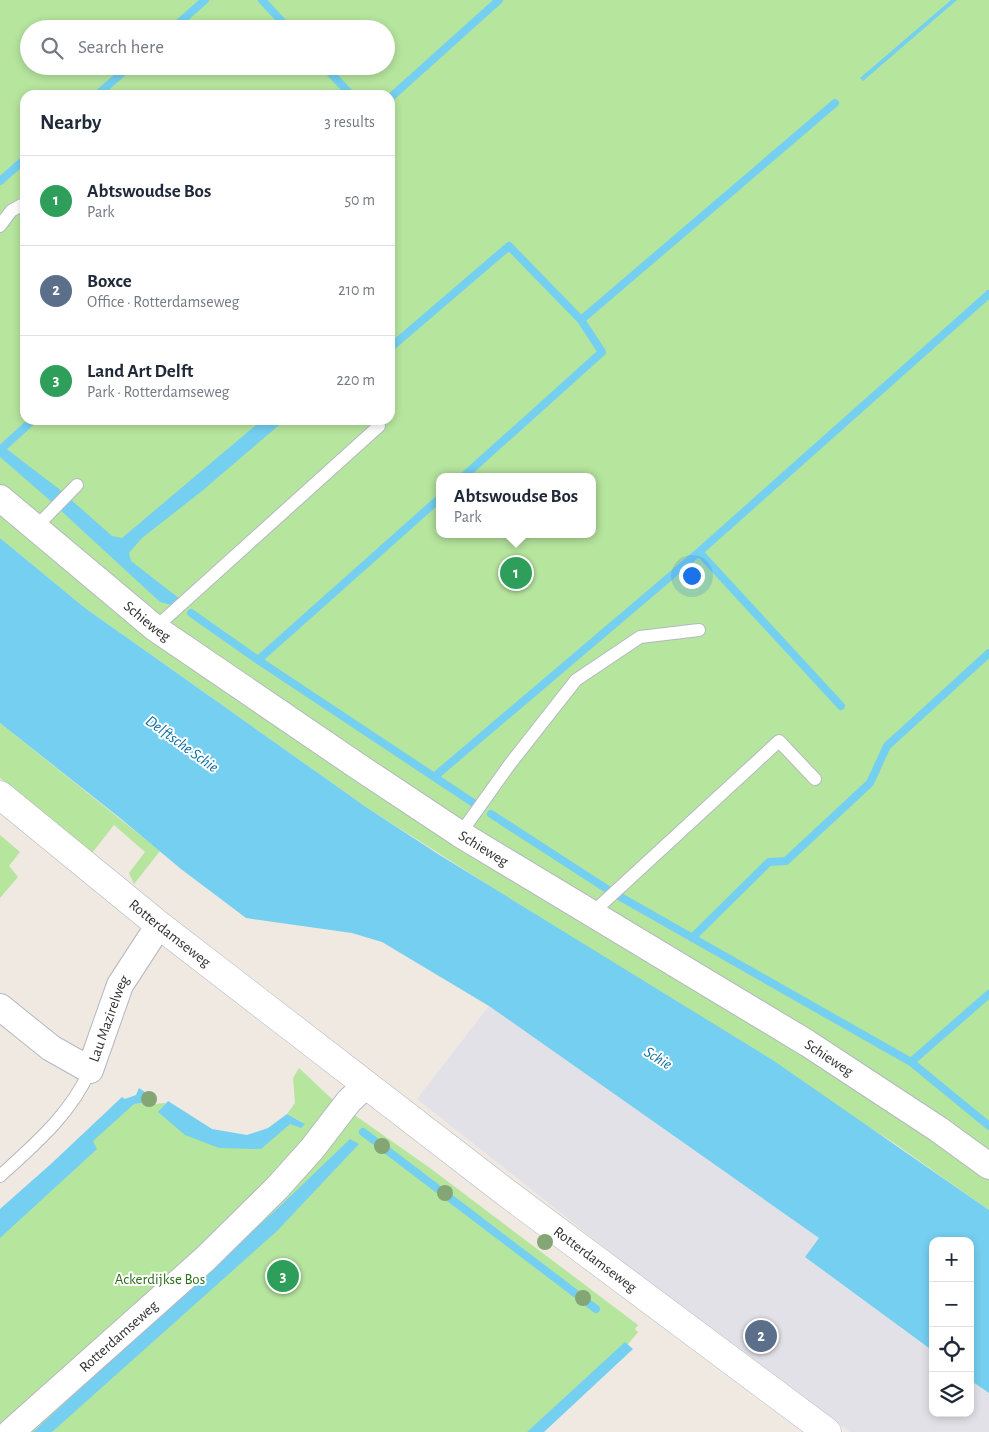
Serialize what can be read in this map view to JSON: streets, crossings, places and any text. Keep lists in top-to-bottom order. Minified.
{"streets":{"street":["Schieweg","Rotterdamseweg","Lau Mazirelweg"]},"crossings":[["Rotterdamseweg","Lau Mazirelweg"]],"water":["Delftsche Schie","Schie"],"parks":["Ackerdijkse Bos"],"page":{"search":"Search here","heading":["Nearby","3 results"],"list":[{"mark":"1","name":"Abtswoudse Bos","note":"Park","value":"50 m"},{"mark":"2","name":"Boxce","note":"Office · Rotterdamseweg","value":"210 m"},{"mark":"3","name":"Land Art Delft","note":"Park · Rotterdamseweg","value":"220 m"}],"popup":["Abtswoudse Bos","Park"],"pins":["1","3","2"],"map_buttons":["+","−"]}}
